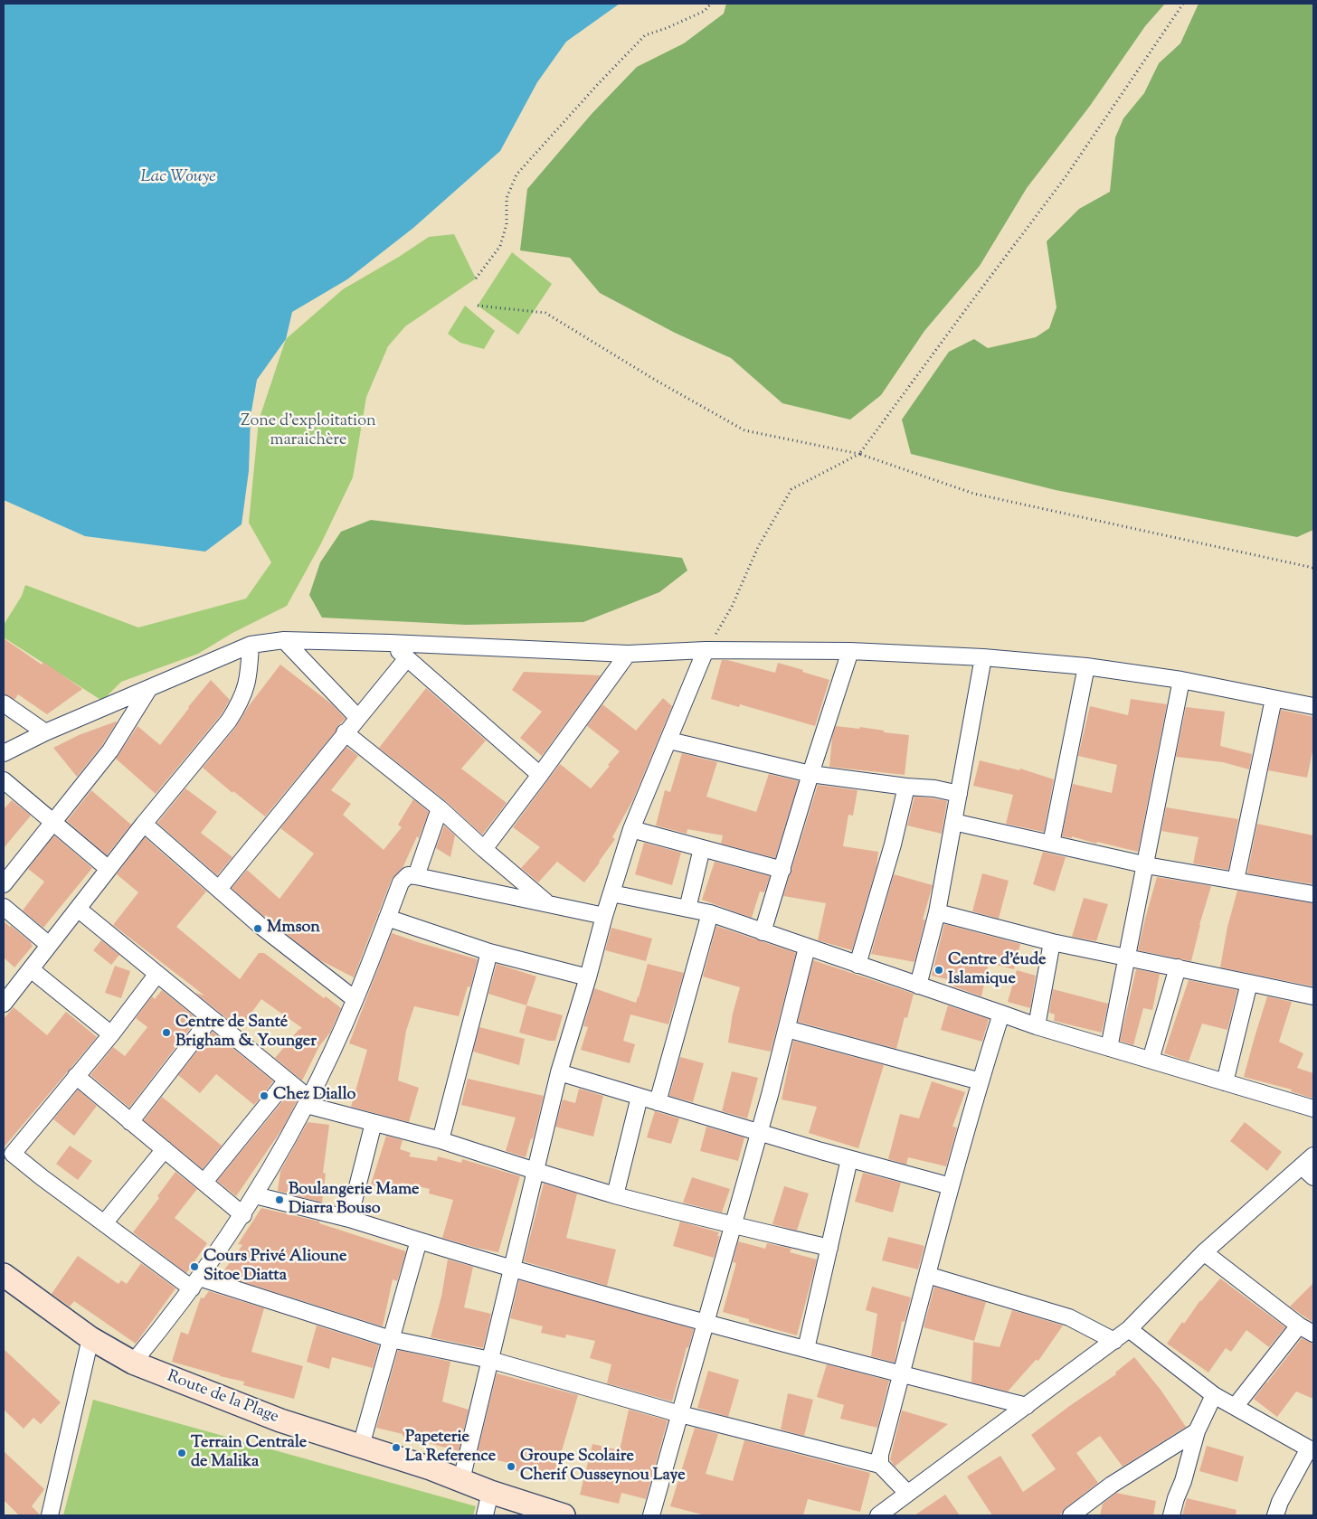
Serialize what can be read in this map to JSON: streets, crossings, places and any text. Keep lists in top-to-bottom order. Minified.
{"streets":{"main road":["Route de la Plage"]},"water":["Lac Wouye"],"parks":["Zone d'exploitation maraichère"],"places":["Mmson","Centre d'éude Islamique","Centre de Santé Brigham & Younger","Chez Diallo","Boulangerie Mame Diarra Bouso","Cours Privé Alioune Sitoe Diatta","Papeterie La Reference","Terrain Centrale de Malika","Groupe Scolaire Cherif Ousseynou Laye"]}
